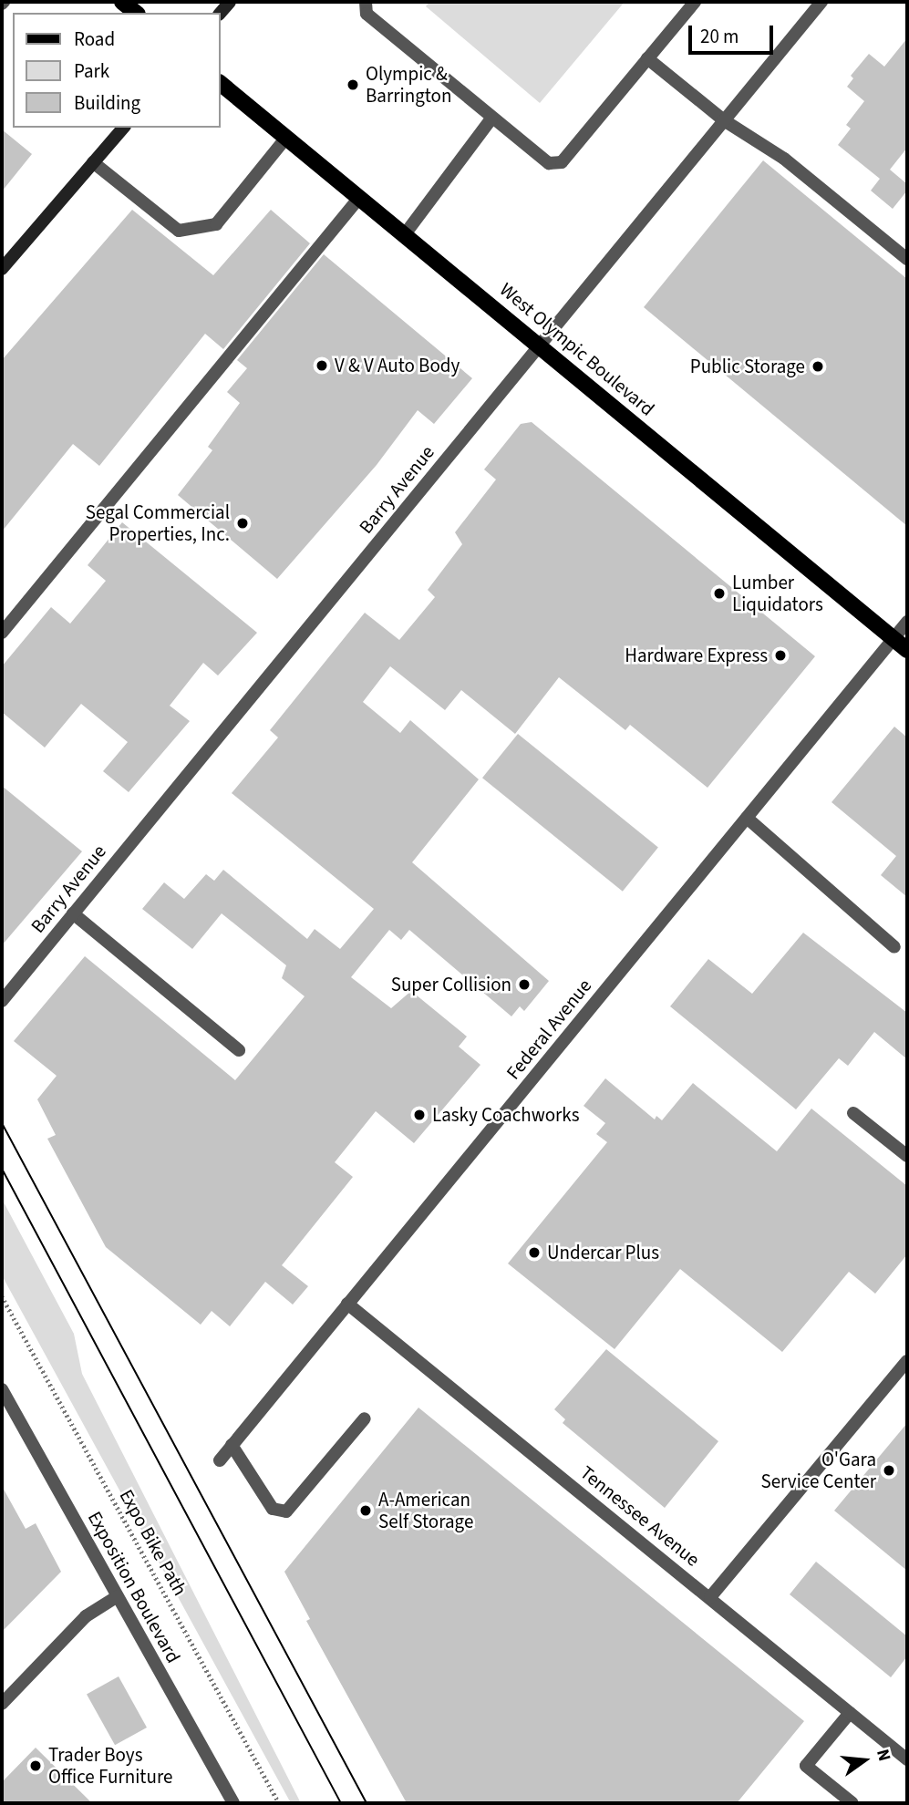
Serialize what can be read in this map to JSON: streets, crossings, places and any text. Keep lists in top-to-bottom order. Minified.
{"streets":{"main road":["West Olympic Boulevard"],"street":["Barry Avenue","Federal Avenue","Tennessee Avenue","Exposition Boulevard"],"path":["Expo Bike Path"]},"crossings":[["West Olympic Boulevard","Barry Avenue"],["West Olympic Boulevard","Federal Avenue"],["Federal Avenue","Tennessee Avenue"]],"places":["Olympic & Barrington","V & V Auto Body","Public Storage","Segal Commercial Properties, Inc.","Lumber Liquidators","Hardware Express","Super Collision","Lasky Coachworks","Undercar Plus","O'Gara Service Center","A-American Self Storage","Trader Boys Office Furniture"],"legend":["Road","Park","Building"],"scale_bar":"20 m","north":"right"}
